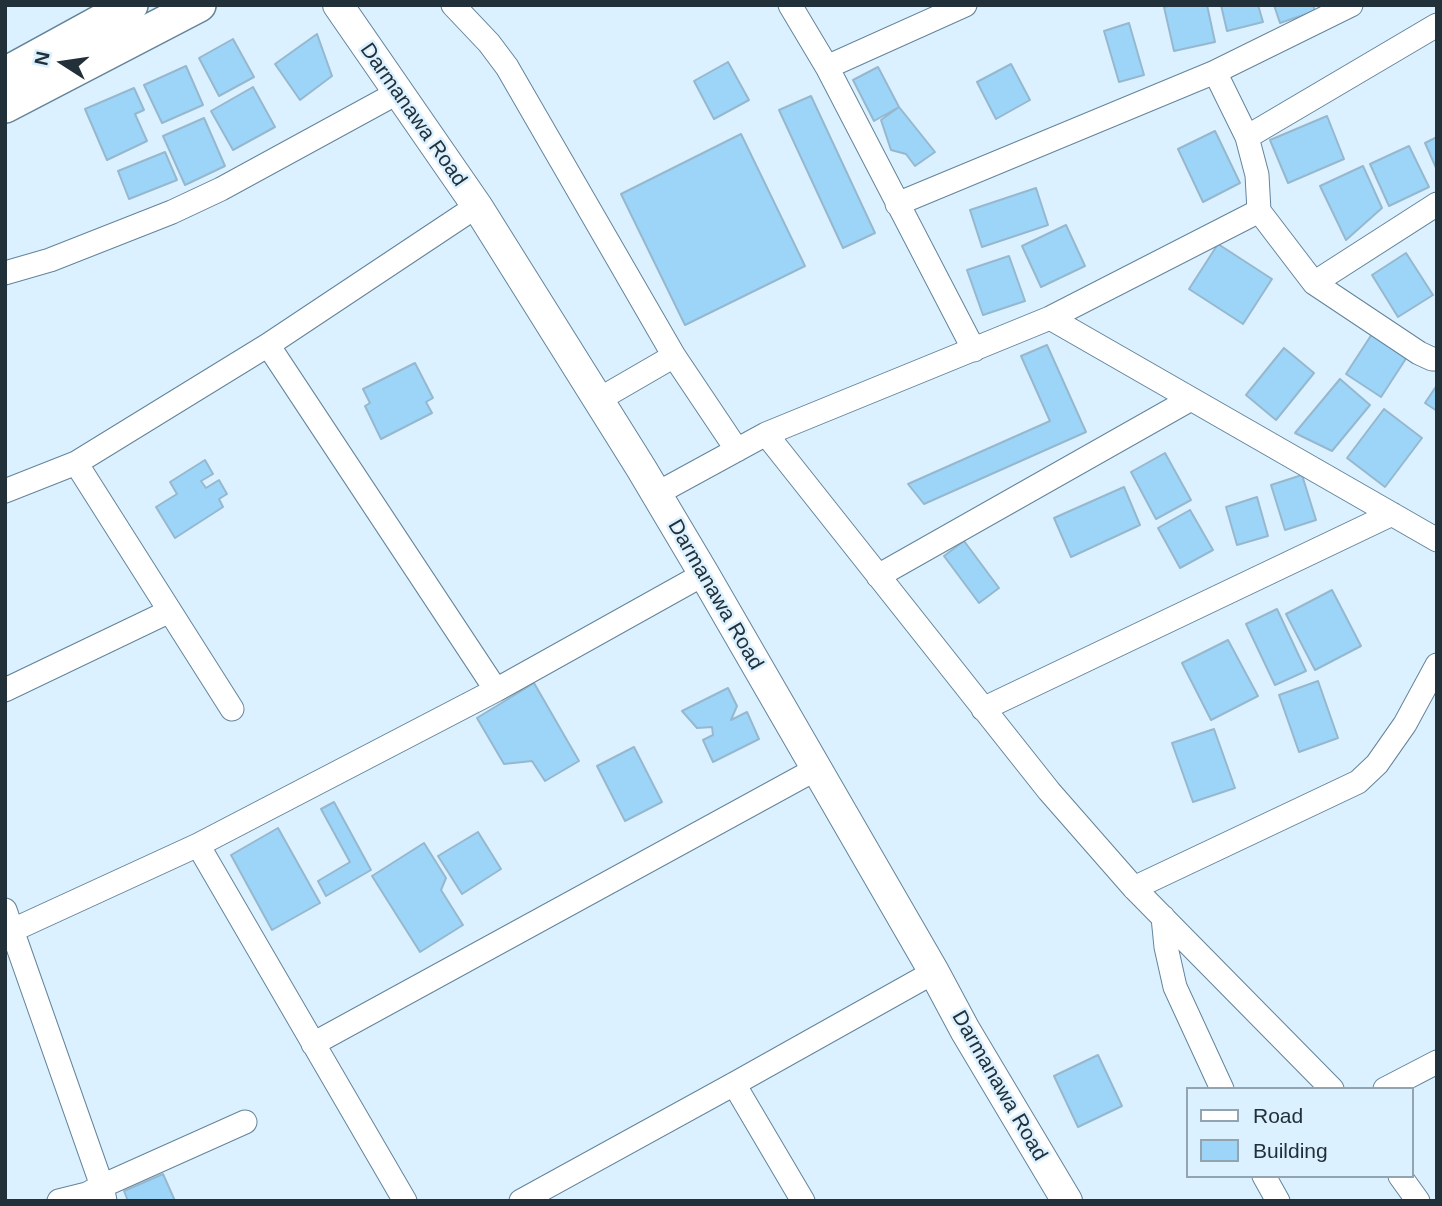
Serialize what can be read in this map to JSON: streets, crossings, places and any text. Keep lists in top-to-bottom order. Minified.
{"streets":{"street":["Darmanawa Road"]},"legend":["Road","Building"],"north":"left"}
